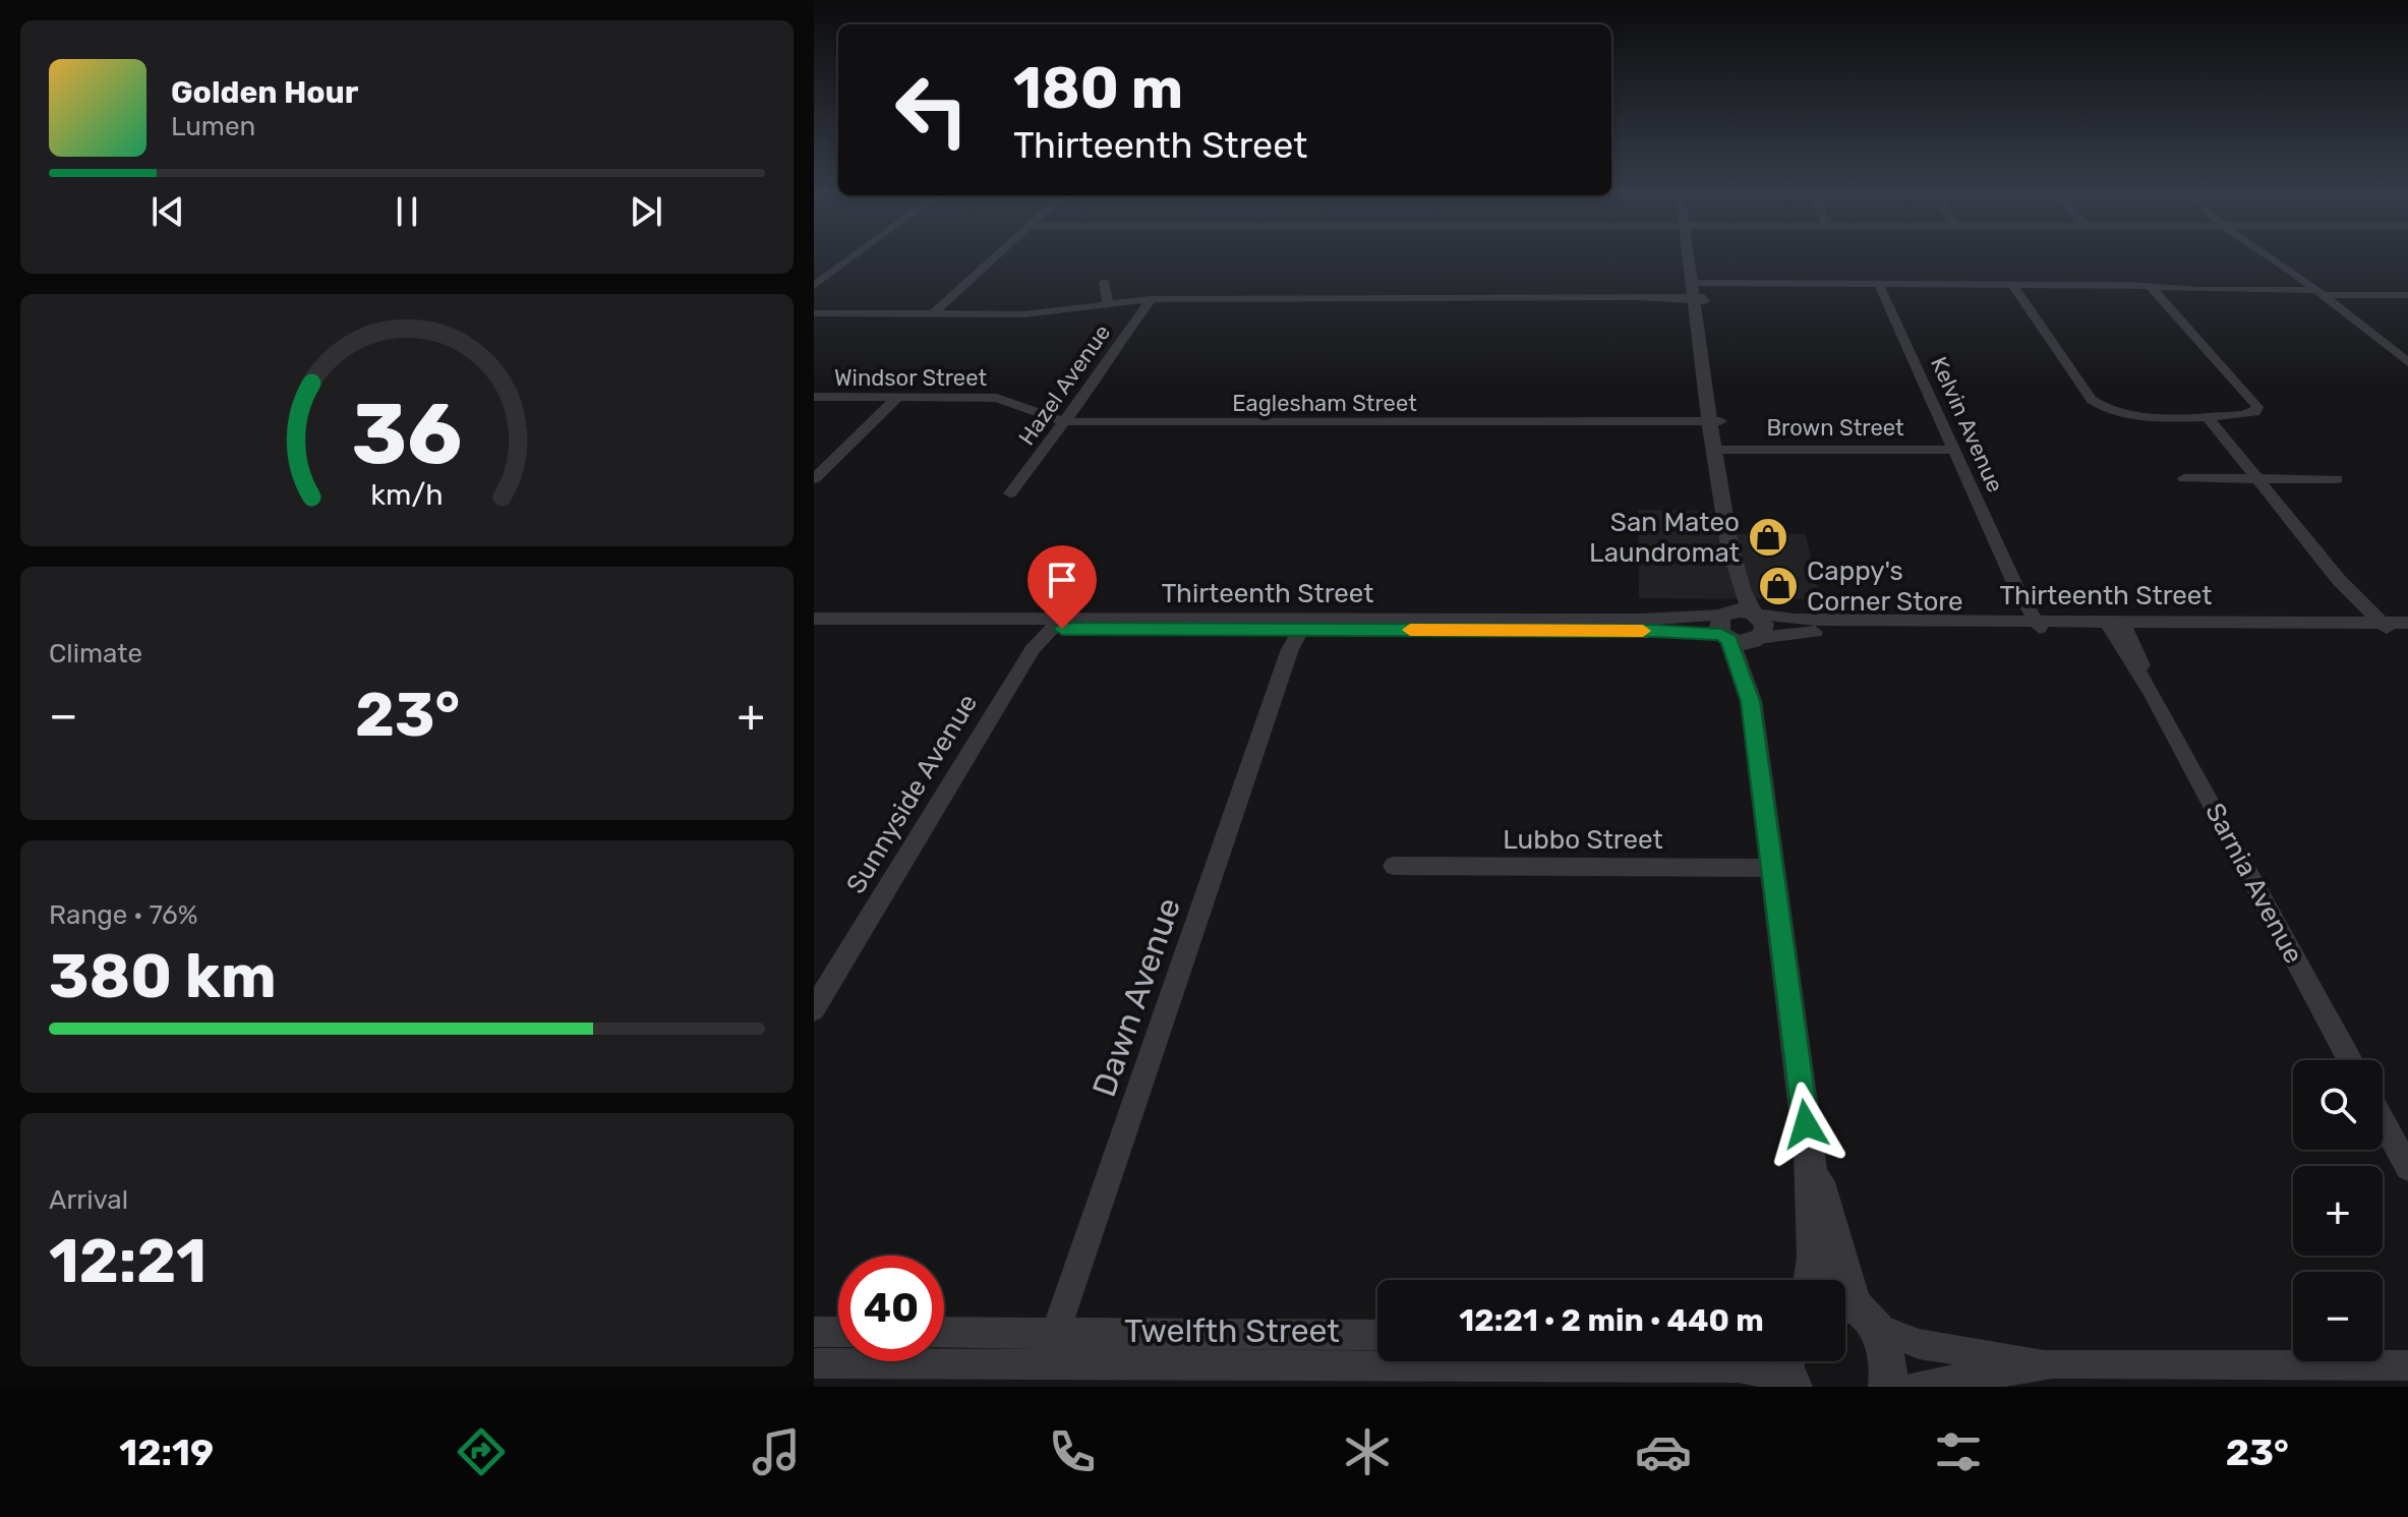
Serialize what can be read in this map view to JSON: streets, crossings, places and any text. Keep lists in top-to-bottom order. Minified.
{"streets":{"street":["Windsor Street","Hazel Avenue","Eaglesham Street","Kelvin Avenue","Brown Street","Thirteenth Street","Sunnyside Avenue","Lubbo Street","Sarnia Avenue","Dawn Avenue","Twelfth Street"]},"crossings":[["Windsor Street","Eaglesham Street"],["Hazel Avenue","Eaglesham Street"],["Kelvin Avenue","Brown Street"],["Kelvin Avenue","Thirteenth Street"],["Thirteenth Street","Sunnyside Avenue"],["Thirteenth Street","Sarnia Avenue"],["Thirteenth Street","Dawn Avenue"],["Dawn Avenue","Twelfth Street"]],"places":{"shop":["San Mateo Laundromat","Cappy's Corner Store"]},"page":{"turn":["180 m","Thirteenth Street"],"song":["Golden Hour","Lumen"],"tile":["Climate",["Range · 76%","380 km"],["Arrival","12:21"]],"heat":["−","23°","+"],"map_buttons":["+","−"],"limit":"40","trip":"12:21 · 2 min · 440 m","tabs":["12:19","23°"],"gauge":["36","km/h"]}}
